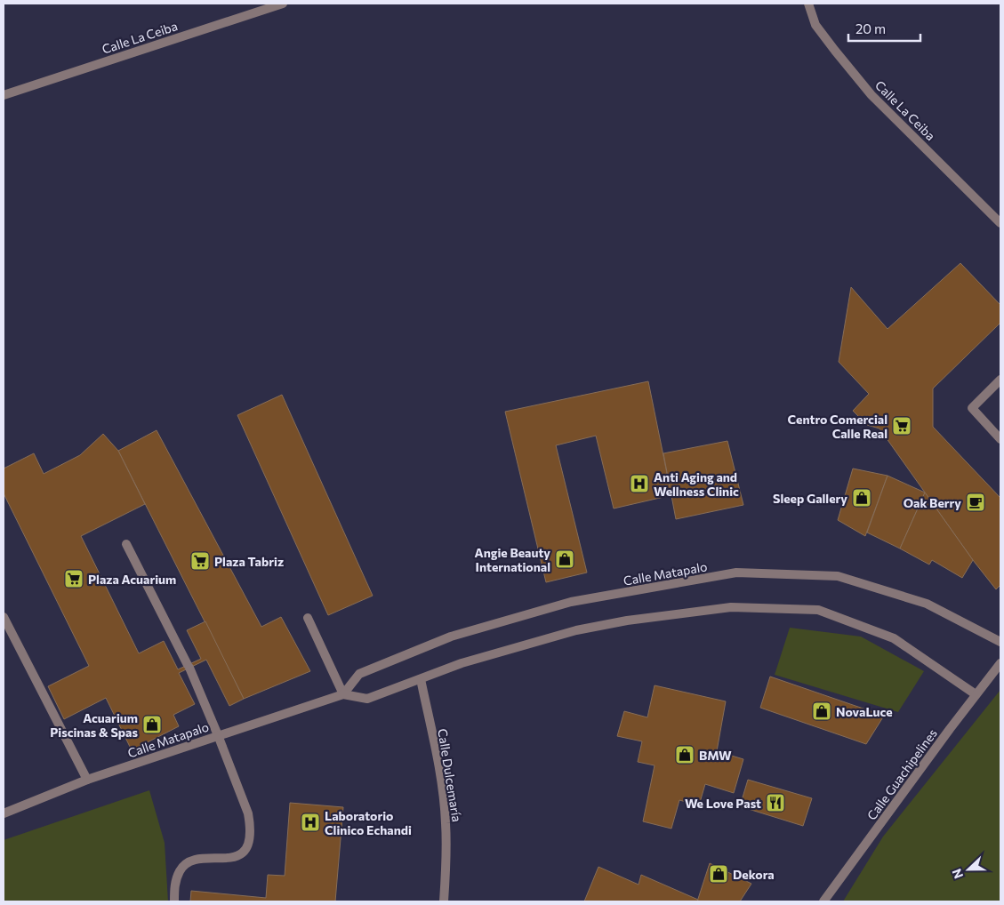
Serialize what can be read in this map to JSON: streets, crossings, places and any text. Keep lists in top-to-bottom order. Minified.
{"streets":{"street":["Calle La Ceiba","Calle Matapalo","Calle Guachipelines","Calle Dulcemaría"]},"crossings":[["Calle Matapalo","Calle Guachipelines"],["Calle Matapalo","Calle Dulcemaría"]],"places":{"supermarket":["Centro Comercial Calle Real","Plaza Tabriz","Plaza Acuarium"],"hospital":["Anti Aging and Wellness Clinic","Laboratorio Clinico Echandi"],"shop":["Sleep Gallery","Angie Beauty International","NovaLuce","Acuarium Piscinas & Spas","BMW","Dekora"],"cafe":["Oak Berry"],"restaurant":["We Love Past"]},"scale_bar":"20 m","north":"left"}
